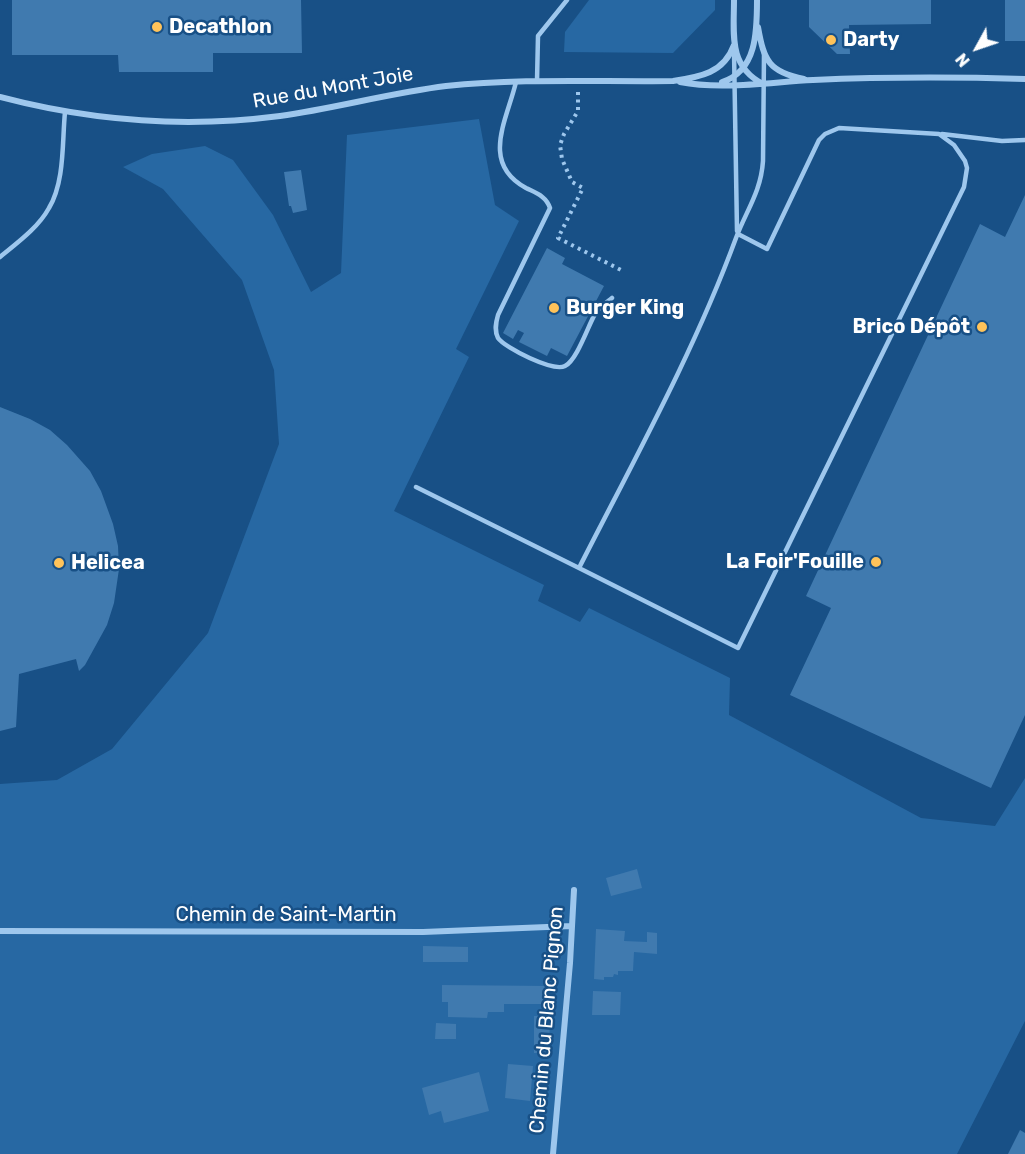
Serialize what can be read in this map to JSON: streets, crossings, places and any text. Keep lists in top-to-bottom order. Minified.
{"streets":{"street":["Rue du Mont Joie","Chemin de Saint-Martin","Chemin du Blanc Pignon"]},"crossings":[["Chemin de Saint-Martin","Chemin du Blanc Pignon"]],"places":["Decathlon","Darty","Burger King","Brico Dépôt","La Foir'Fouille","Helicea"],"north":"bottom left"}
